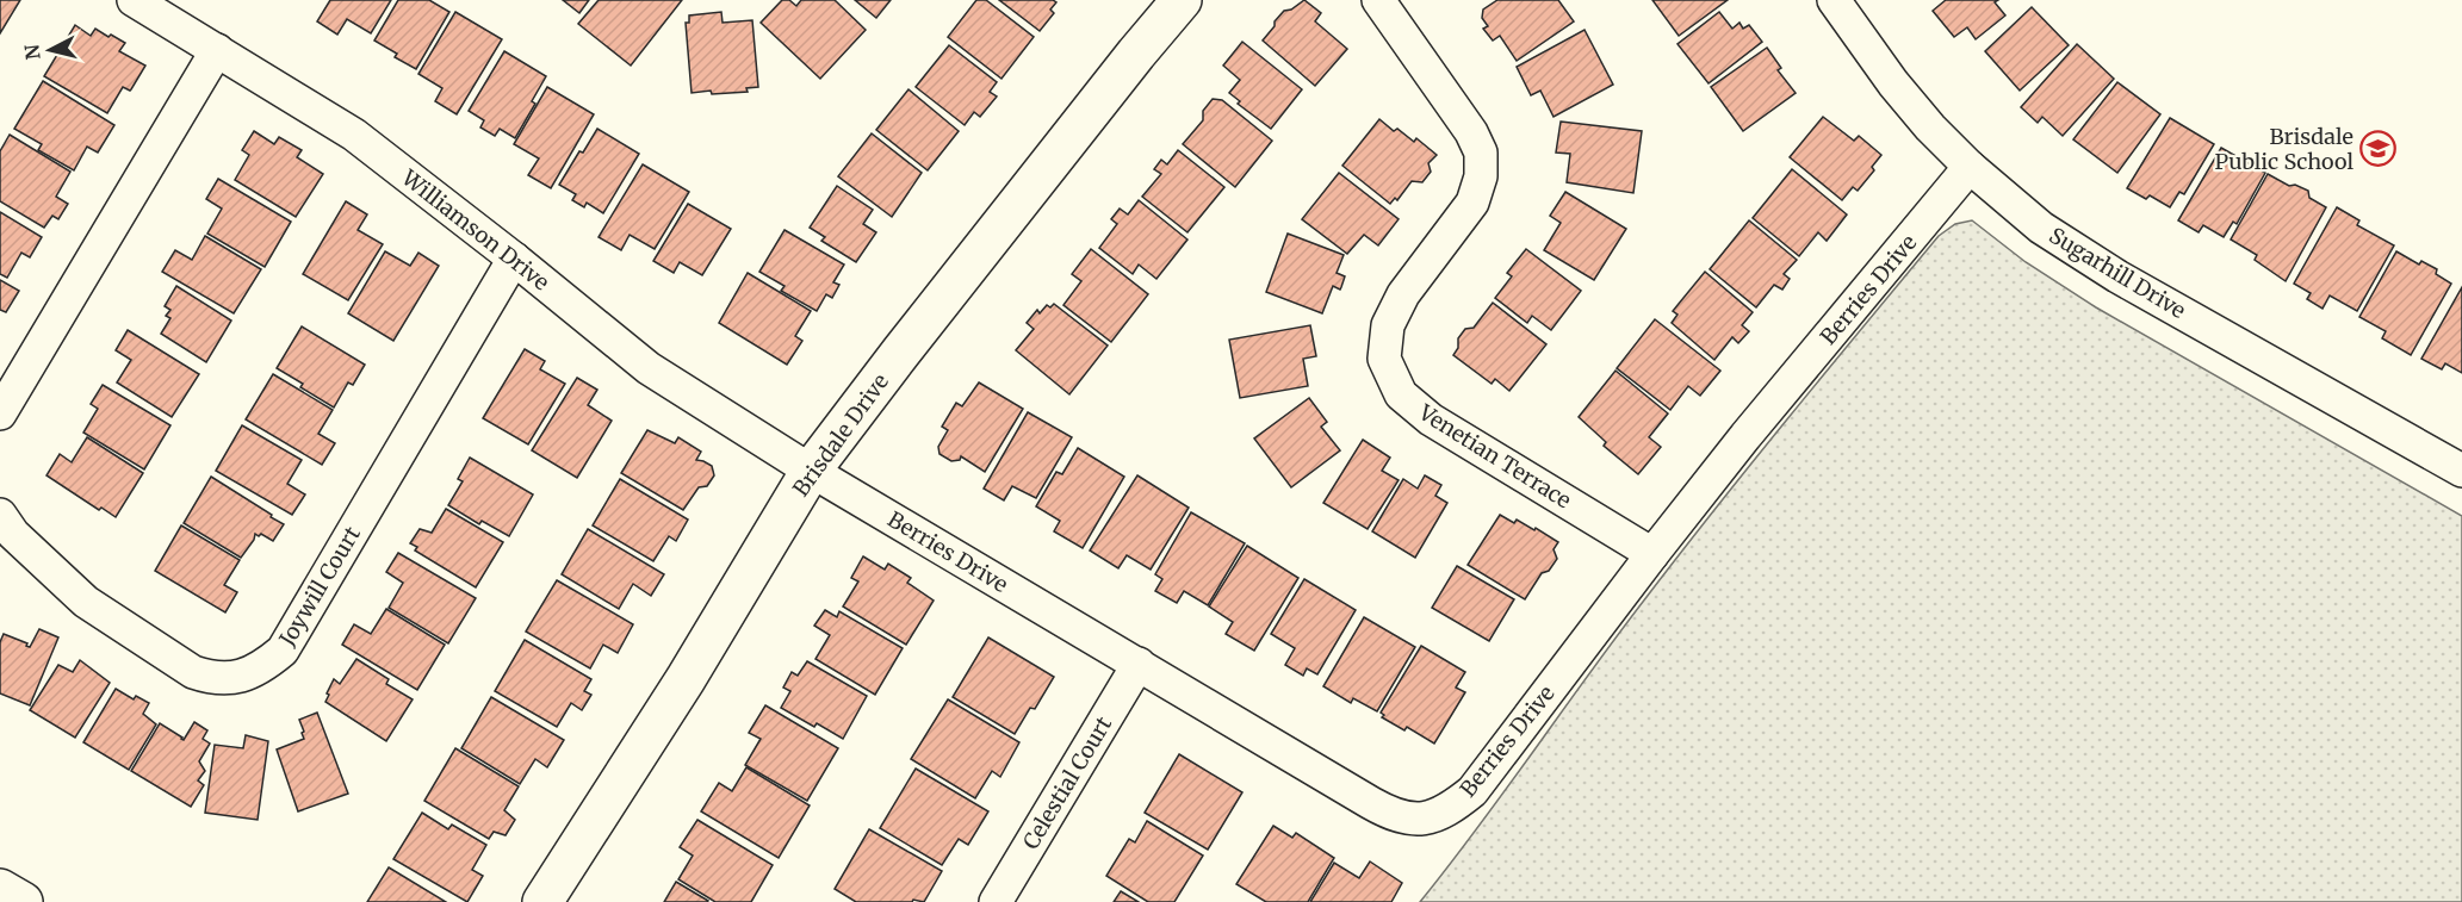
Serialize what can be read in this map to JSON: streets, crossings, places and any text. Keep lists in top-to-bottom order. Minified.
{"streets":{"street":["Williamson Drive","Sugarhill Drive","Berries Drive","Brisdale Drive","Venetian Terrace","Joywill Court","Celestial Court"]},"crossings":[["Williamson Drive","Berries Drive"],["Williamson Drive","Brisdale Drive"],["Williamson Drive","Joywill Court"],["Sugarhill Drive","Berries Drive"],["Berries Drive","Brisdale Drive"],["Berries Drive","Venetian Terrace"],["Berries Drive","Celestial Court"]],"places":{"school or university":["Brisdale Public School"]},"north":"left"}
